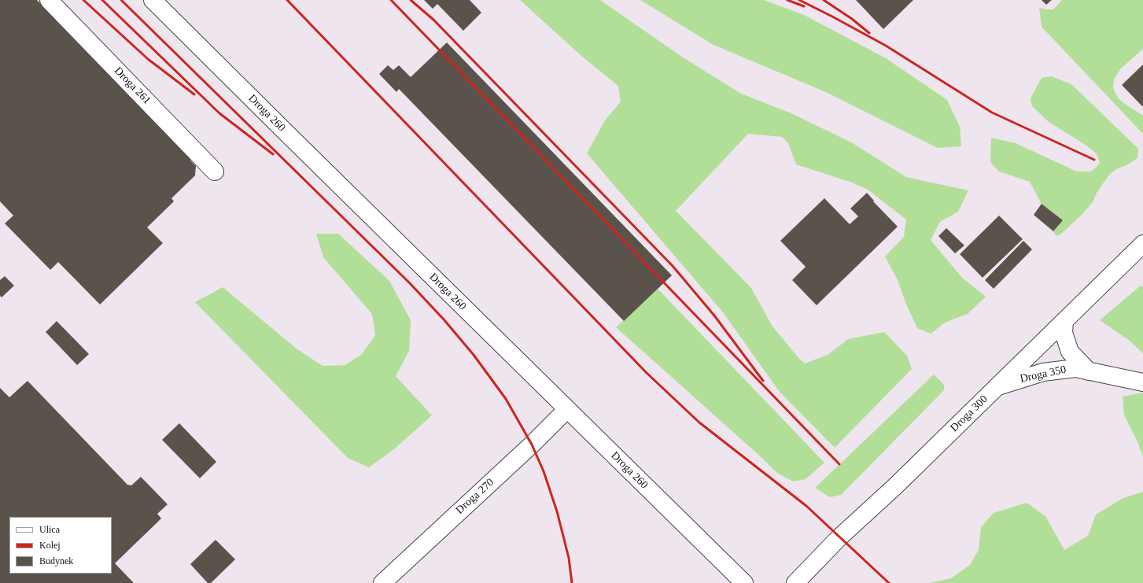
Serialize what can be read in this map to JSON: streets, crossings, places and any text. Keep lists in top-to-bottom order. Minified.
{"streets":{"lane":["Droga 261","Droga 260","Droga 350","Droga 300","Droga 270"]},"crossings":[["Droga 260","Droga 270"],["Droga 350","Droga 300"]],"legend":["Ulica","Kolej","Budynek"]}
